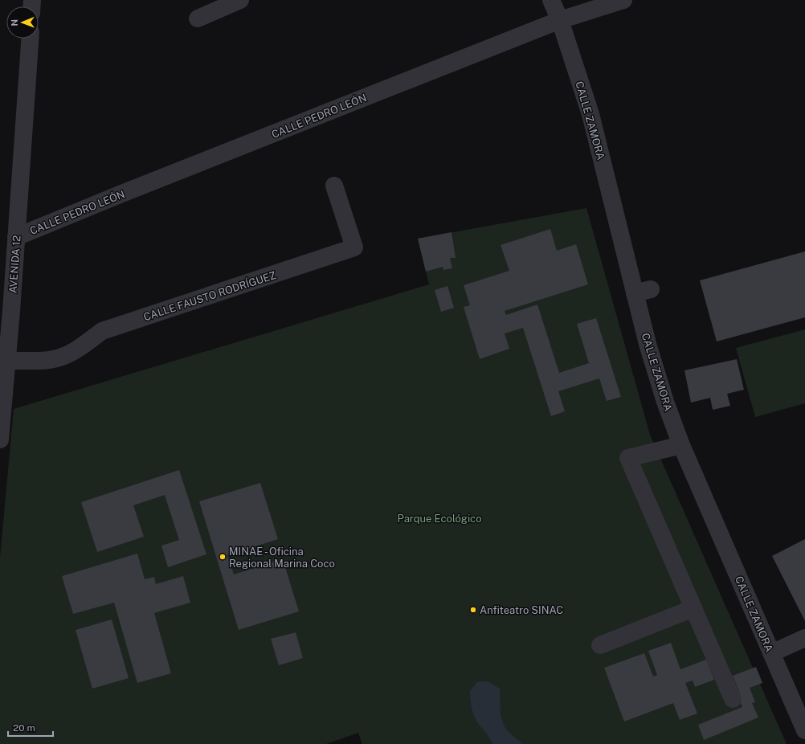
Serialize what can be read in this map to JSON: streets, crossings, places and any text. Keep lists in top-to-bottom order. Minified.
{"streets":{"street":["CALLE PEDRO LEÓN","CALLE ZAMORA","AVENIDA 12","CALLE FAUSTO RODRÍGUEZ"]},"crossings":[["CALLE PEDRO LEÓN","CALLE ZAMORA"],["CALLE PEDRO LEÓN","AVENIDA 12"],["AVENIDA 12","CALLE FAUSTO RODRÍGUEZ"]],"parks":["Parque Ecológico"],"places":["MINAE - Oficina Regional Marina Coco","Anfiteatro SINAC"],"scale_bar":"20 m","north":"left"}
